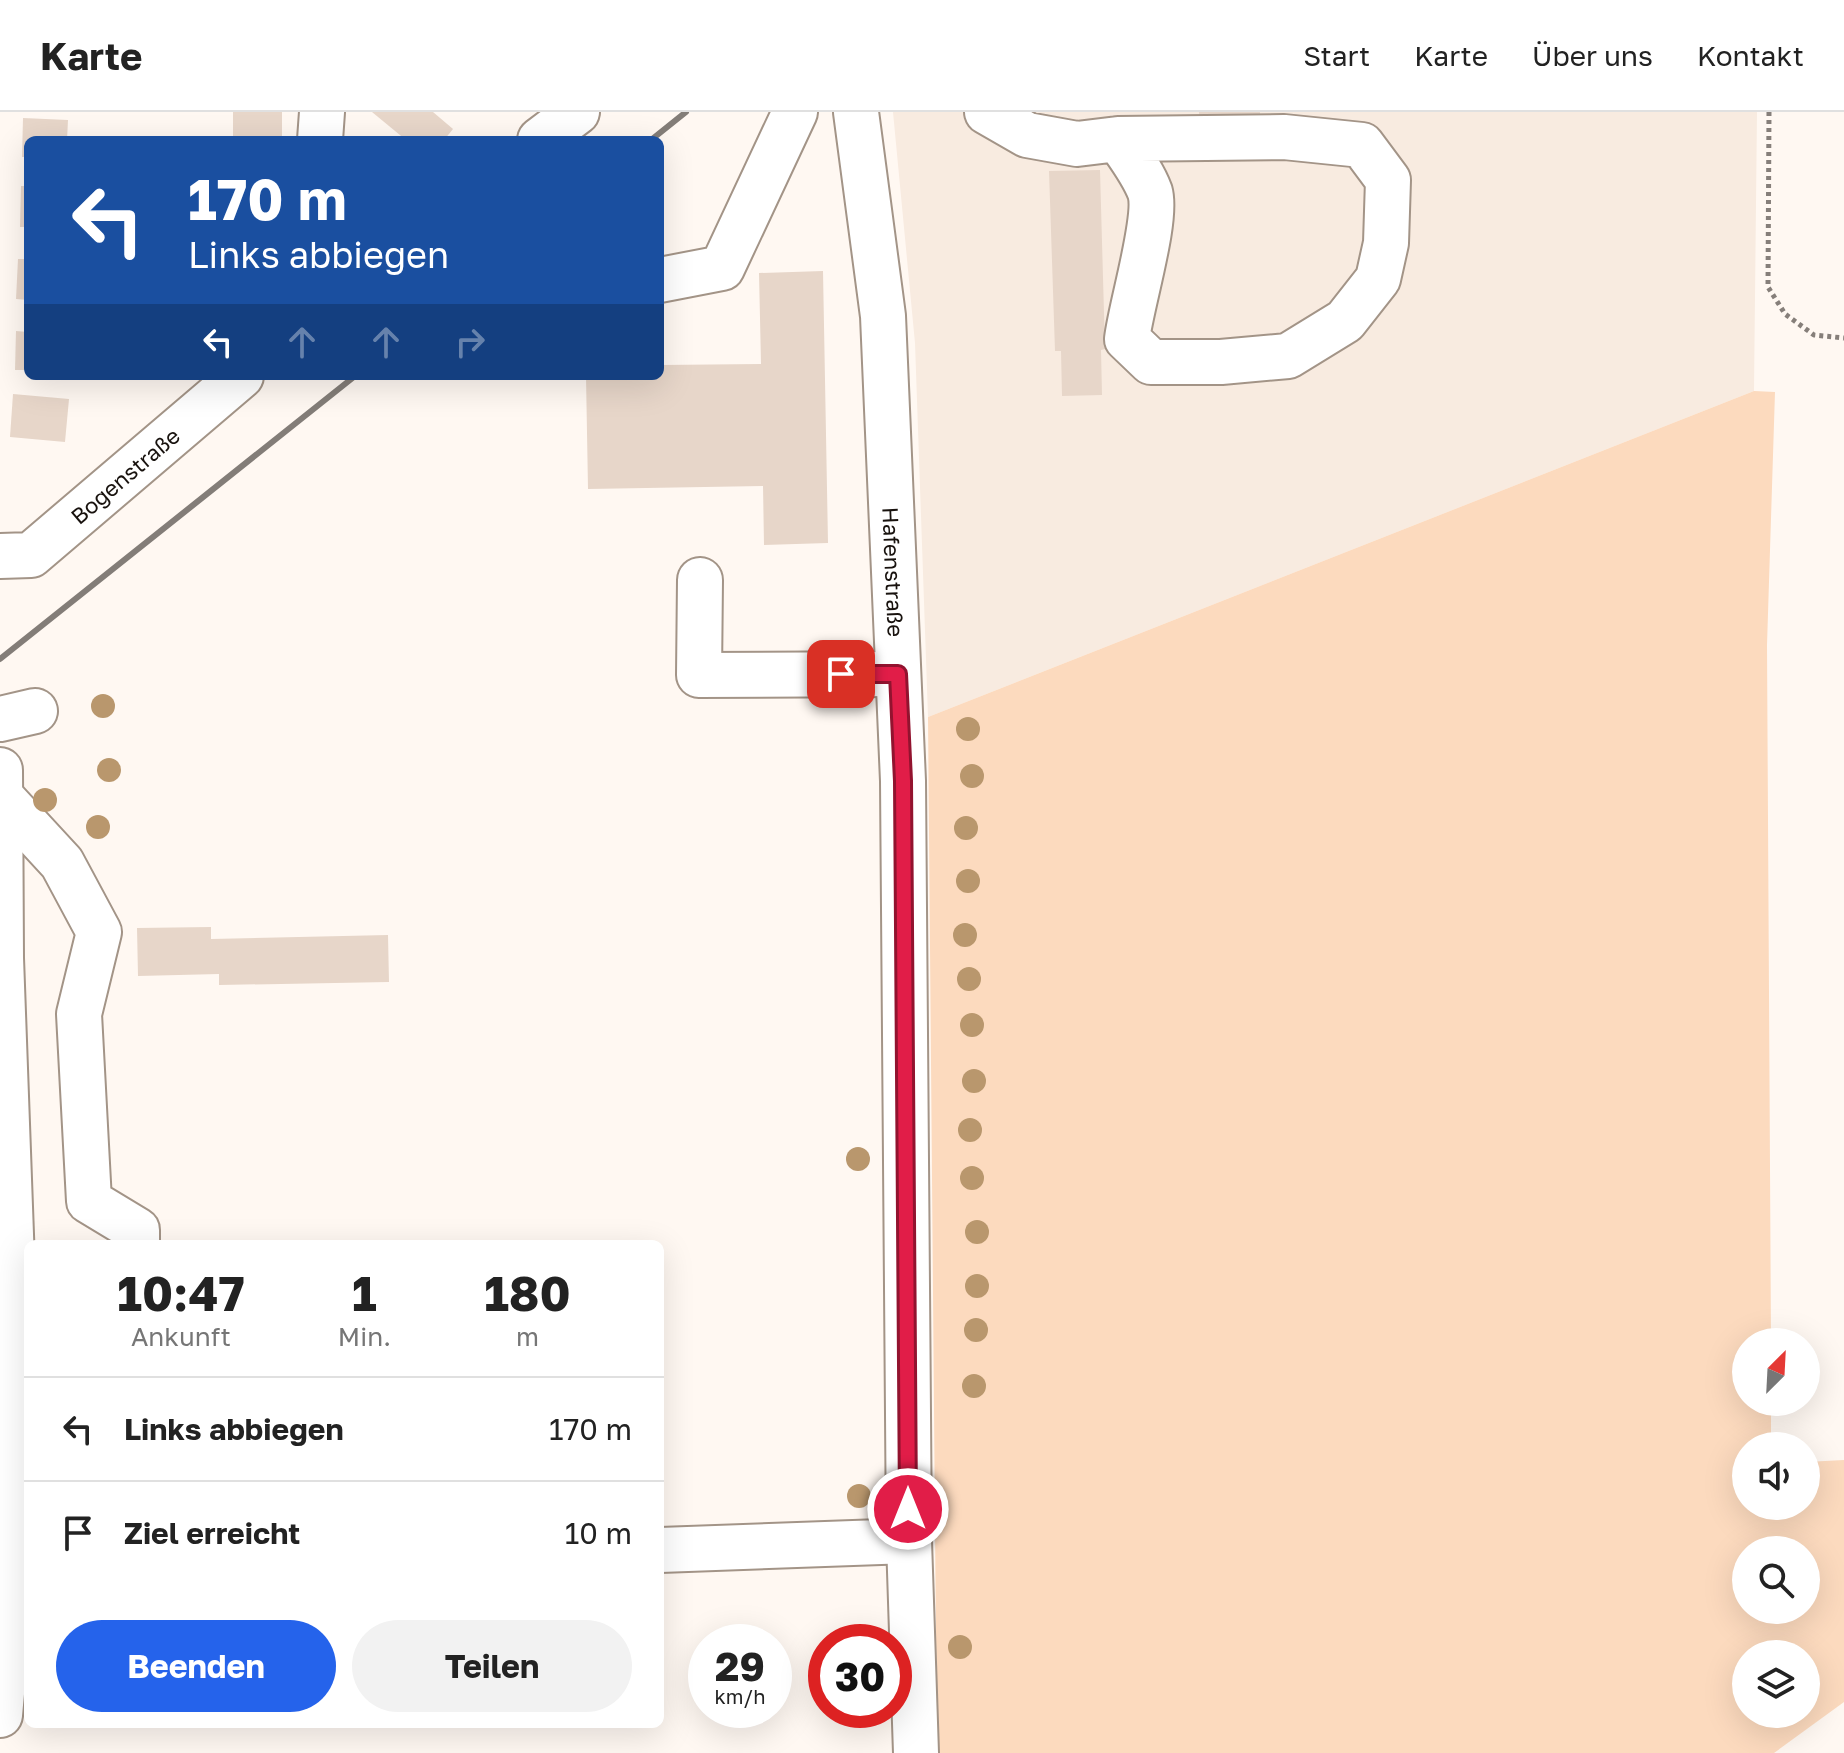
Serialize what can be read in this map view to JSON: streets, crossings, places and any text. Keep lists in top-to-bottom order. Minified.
{"streets":{"street":["Bogenstraße","Hafenstraße"]},"north":"top right","page":{"header":"Karte","nav":["Start","Karte","Über uns","Kontakt"],"turn":["170 m","Links abbiegen"],"eta":["10:47","Ankunft","1","Min.","180","m"],"list":[{"name":"Links abbiegen","value":"170 m"},{"name":"Ziel erreicht","value":"10 m"}],"buttons":["Beenden","Teilen"],"speed":"29 km/h","limit":"30"}}
